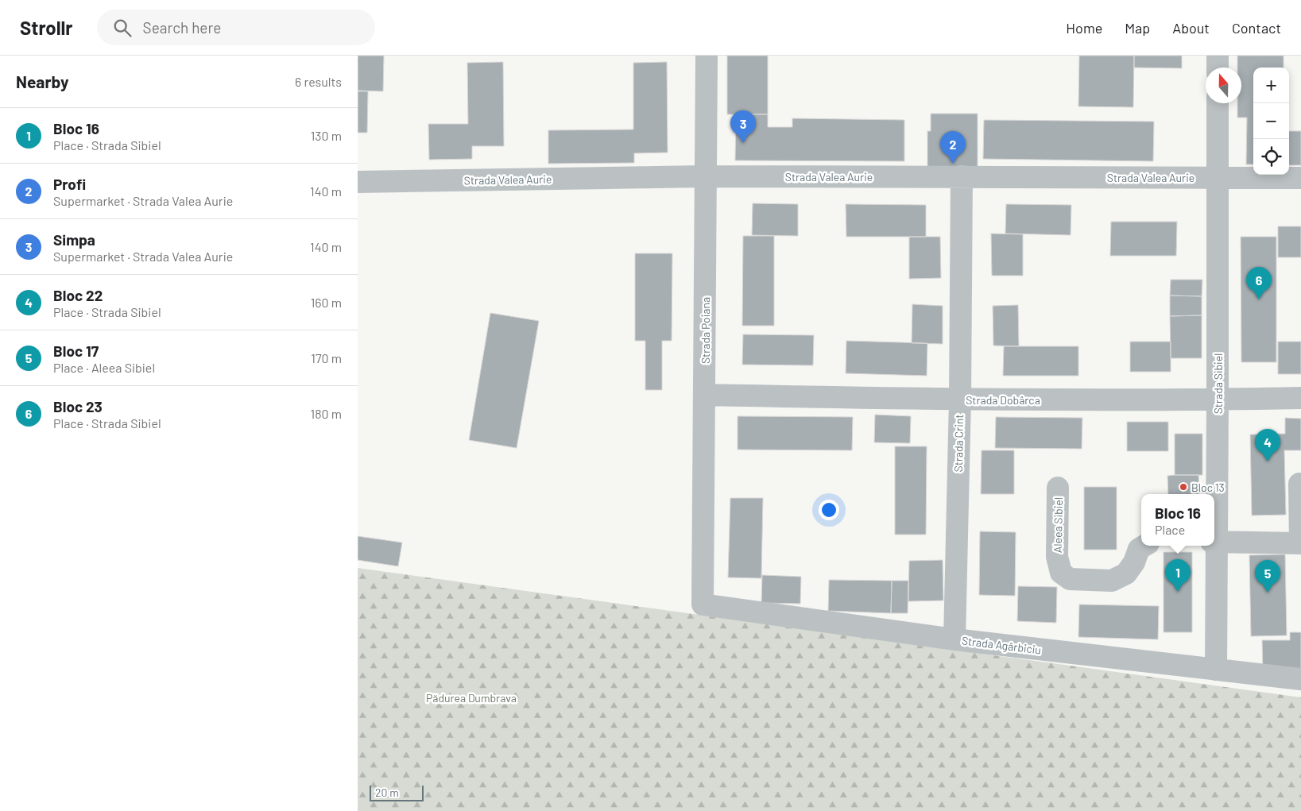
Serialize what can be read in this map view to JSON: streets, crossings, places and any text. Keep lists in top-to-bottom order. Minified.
{"streets":{"street":["Strada Valea Aurie","Strada Poiana","Strada Sibiel","Strada Dobârca","Strada Crint","Aleea Sibiel","Strada Agârbiciu"]},"crossings":[["Strada Valea Aurie","Strada Poiana"],["Strada Valea Aurie","Strada Sibiel"],["Strada Valea Aurie","Strada Crint"],["Strada Poiana","Strada Dobârca"],["Strada Poiana","Strada Agârbiciu"],["Strada Sibiel","Strada Dobârca"],["Strada Sibiel","Strada Agârbiciu"],["Strada Dobârca","Strada Crint"],["Strada Crint","Strada Agârbiciu"]],"parks":["Pădurea Dumbrava"],"places":["Bloc 13"],"scale_bar":"20 m","north":"top","page":{"header":"Strollr","search":"Search here","nav":["Home","Map","About","Contact"],"heading":["Nearby","6 results"],"map_buttons":["+","−"],"list":[{"mark":"1","name":"Bloc 16","note":"Place · Strada Sibiel","value":"130 m"},{"mark":"2","name":"Profi","note":"Supermarket · Strada Valea Aurie","value":"140 m"},{"mark":"3","name":"Simpa","note":"Supermarket · Strada Valea Aurie","value":"140 m"},{"mark":"4","name":"Bloc 22","note":"Place · Strada Sibiel","value":"160 m"},{"mark":"5","name":"Bloc 17","note":"Place · Aleea Sibiel","value":"170 m"},{"mark":"6","name":"Bloc 23","note":"Place · Strada Sibiel","value":"180 m"}],"pins":["3","2","6","4","1","5"],"popup":["Bloc 16","Place"],"scale":"20 m"}}
